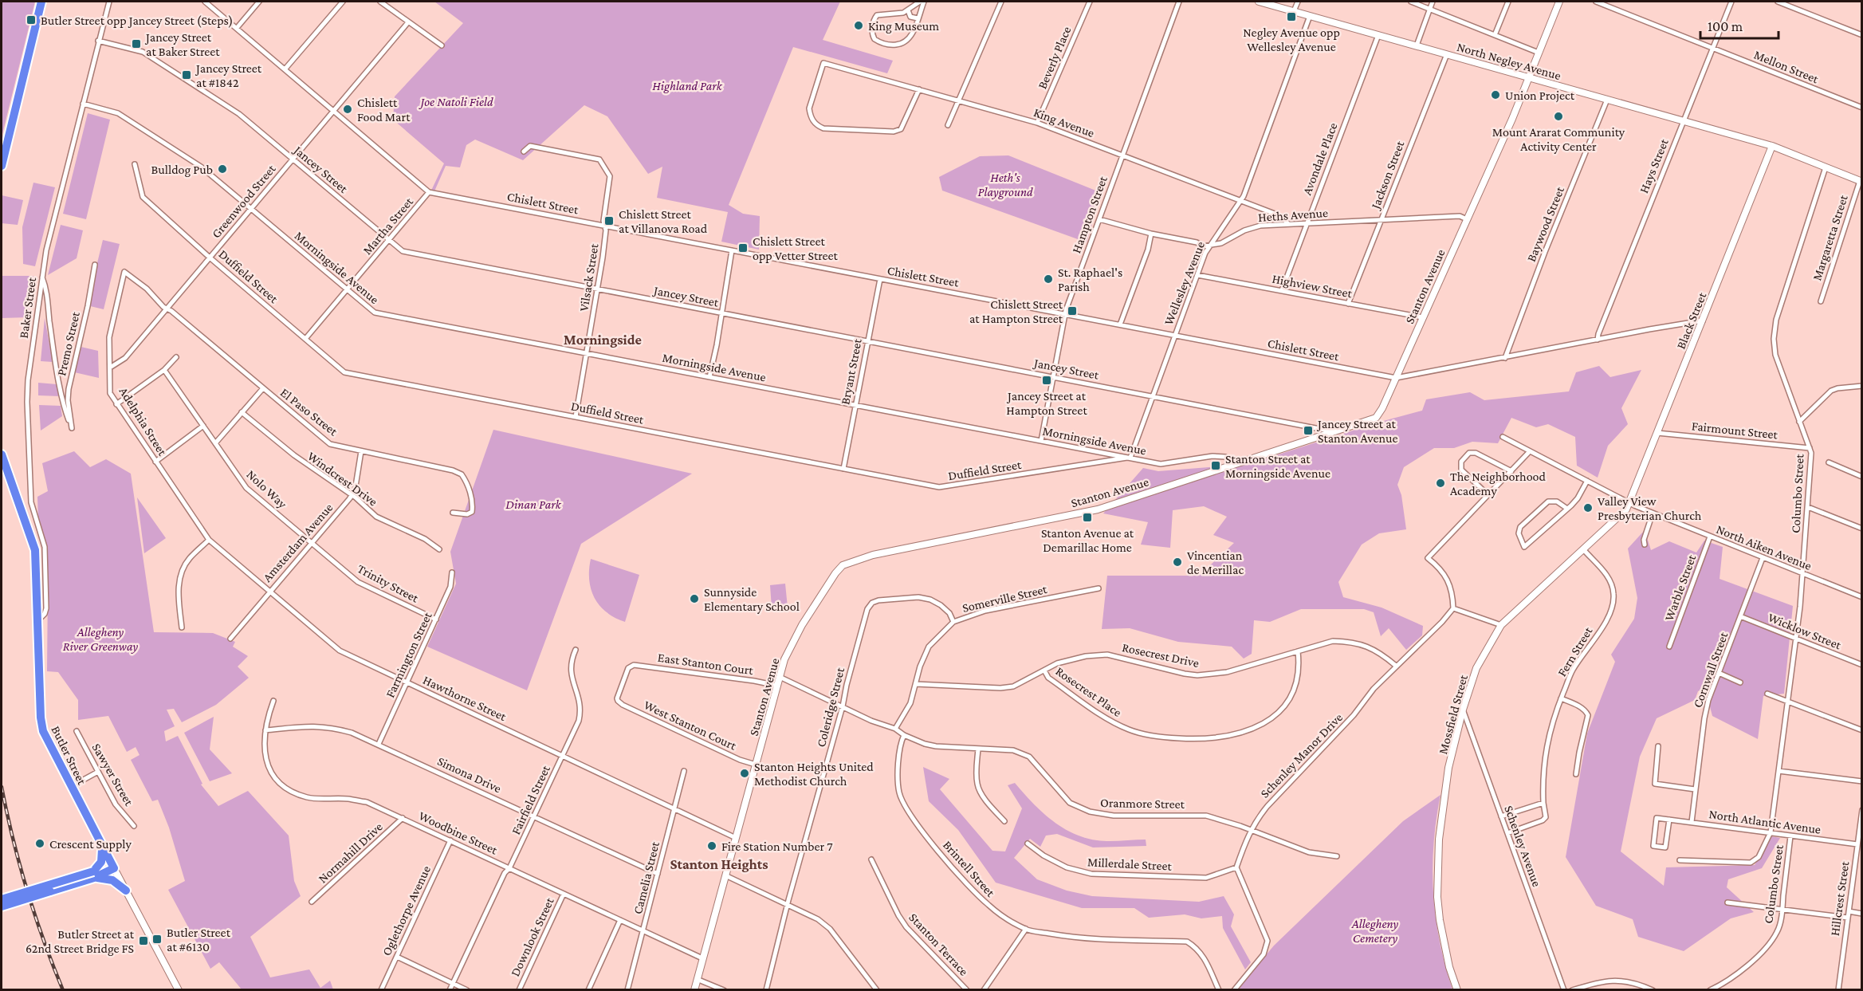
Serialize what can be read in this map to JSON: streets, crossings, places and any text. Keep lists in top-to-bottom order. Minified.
{"streets":{"highway":["Butler Street"],"street":["Beverly Place","North Negley Avenue","Mellon Street","King Avenue","Avondale Place","Hays Street","Jancey Street","Jackson Street","Greenwood Street","Chislett Street","Hampton Street","Heths Avenue","Baywood Street","Martha Street","Margaretta Street","Morningside Avenue","Duffield Street","Vilsack Street","Wellesley Avenue","Highview Street","Stanton Avenue","Baker Street","Black Street","Premo Street","Bryant Street","El Paso Street","Adelphia Street","Fairmount Street","Windcrest Drive","Nolo Way","Columbo Street","Amsterdam Avenue","North Aiken Avenue","Trinity Street","Warble Street","Somerville Street","Wicklow Street","Fern Street","Farmington Street","Rosecrest Drive","East Stanton Court","Cornwall Street","Rosecrest Place","Hawthorne Street","Coleridge Street","Mossfield Street","West Stanton Court","Schenley Manor Drive","Sawyer Street","Simona Drive","Fairfield Street","Oranmore Street","North Atlantic Avenue","Woodbine Street","Schenley Avenue","Normahill Drive","Millerdale Street","Brintell Street","Camelia Street","Hillcrest Street","Oglethorpe Avenue","Downlook Street","Stanton Terrace"]},"crossings":[["Beverly Place","King Avenue"],["North Negley Avenue","Avondale Place"],["North Negley Avenue","Hays Street"],["North Negley Avenue","Jackson Street"],["North Negley Avenue","Baywood Street"],["North Negley Avenue","Margaretta Street"],["North Negley Avenue","Wellesley Avenue"],["North Negley Avenue","Stanton Avenue"],["North Negley Avenue","Black Street"],["North Negley Avenue","Columbo Street"],["Mellon Street","Hays Street"],["King Avenue","Hampton Street"],["King Avenue","Heths Avenue"],["King Avenue","Wellesley Avenue"],["Avondale Place","Heths Avenue"],["Avondale Place","Highview Street"],["Hays Street","Chislett Street"],["Jancey Street","Greenwood Street"],["Jancey Street","Hampton Street"],["Jancey Street","Martha Street"],["Jancey Street","Vilsack Street"],["Jancey Street","Wellesley Avenue"],["Jancey Street","Stanton Avenue"],["Jancey Street","Baker Street"],["Jancey Street","Bryant Street"],["Jackson Street","Heths Avenue"],["Jackson Street","Highview Street"],["Greenwood Street","Morningside Avenue"],["Greenwood Street","Duffield Street"],["Greenwood Street","El Paso Street"],["Greenwood Street","Adelphia Street"],["Chislett Street","Hampton Street"],["Chislett Street","Baywood Street"],["Chislett Street","Martha Street"],["Chislett Street","Vilsack Street"],["Chislett Street","Wellesley Avenue"],["Chislett Street","Stanton Avenue"],["Chislett Street","Black Street"],["Chislett Street","Bryant Street"],["Hampton Street","Morningside Avenue"],["Heths Avenue","Wellesley Avenue"],["Heths Avenue","Stanton Avenue"],["Martha Street","Morningside Avenue"],["Martha Street","Duffield Street"],["Morningside Avenue","Duffield Street"],["Morningside Avenue","Vilsack Street"],["Morningside Avenue","Wellesley Avenue"],["Morningside Avenue","Stanton Avenue"],["Morningside Avenue","Baker Street"],["Morningside Avenue","Bryant Street"],["Duffield Street","Vilsack Street"],["Duffield Street","Wellesley Avenue"],["Duffield Street","Bryant Street"],["Wellesley Avenue","Highview Street"],["Highview Street","Stanton Avenue"],["Stanton Avenue","East Stanton Court"],["Stanton Avenue","Hawthorne Street"],["Stanton Avenue","West Stanton Court"],["Stanton Avenue","Oranmore Street"],["Stanton Avenue","Woodbine Street"],["Baker Street","Premo Street"],["Baker Street","Butler Street"],["Black Street","Fairmount Street"],["Black Street","North Aiken Avenue"],["Black Street","Mossfield Street"],["El Paso Street","Adelphia Street"],["El Paso Street","Amsterdam Avenue"],["Adelphia Street","Hawthorne Street"],["Fairmount Street","Columbo Street"],["Windcrest Drive","Amsterdam Avenue"],["Nolo Way","Amsterdam Avenue"],["Nolo Way","Trinity Street"],["Columbo Street","North Aiken Avenue"],["Columbo Street","Wicklow Street"],["Columbo Street","North Atlantic Avenue"],["Amsterdam Avenue","Trinity Street"],["Amsterdam Avenue","Hawthorne Street"],["North Aiken Avenue","Warble Street"],["North Aiken Avenue","Cornwall Street"],["North Aiken Avenue","Mossfield Street"],["Trinity Street","Farmington Street"],["Somerville Street","Rosecrest Drive"],["Somerville Street","Coleridge Street"],["Somerville Street","Oranmore Street"],["Wicklow Street","Cornwall Street"],["Fern Street","Mossfield Street"],["Fern Street","Schenley Avenue"],["Farmington Street","Hawthorne Street"],["Farmington Street","Simona Drive"],["Rosecrest Drive","Rosecrest Place"],["Rosecrest Drive","Schenley Manor Drive"],["East Stanton Court","West Stanton Court"],["Cornwall Street","North Atlantic Avenue"],["Hawthorne Street","Fairfield Street"],["Hawthorne Street","Camelia Street"],["Coleridge Street","Oranmore Street"],["Mossfield Street","Schenley Avenue"],["Schenley Manor Drive","Oranmore Street"],["Schenley Manor Drive","Millerdale Street"],["Simona Drive","Fairfield Street"],["Simona Drive","Woodbine Street"],["Simona Drive","Camelia Street"],["Fairfield Street","Woodbine Street"],["Oranmore Street","Brintell Street"],["North Atlantic Avenue","Hillcrest Street"],["Woodbine Street","Normahill Drive"],["Woodbine Street","Camelia Street"],["Woodbine Street","Oglethorpe Avenue"],["Woodbine Street","Downlook Street"]],"districts":["Morningside","Stanton Heights"],"parks":["Highland Park","Joe Natoli Field","Heth's Playground","Dinan Park","Allegheny River Greenway","Allegheny Cemetery"],"places":{"transit":["Negley Avenue opp Wellesley Avenue","Butler Street opp Jancey Street (Steps)","Jancey Street at Baker Street","Jancey Street at #1842","Chislett Street at Villanova Road","Chislett Street opp Vetter Street","Chislett Street at Hampton Street","Jancey Street at Hampton Street","Jancey Street at Stanton Avenue","Stanton Street at Morningside Avenue","Stanton Avenue at Demarillac Home","Butler Street at #6130","Butler Street at 62nd Street Bridge FS"],"other":["King Museum","Union Project","Chislett Food Mart","Mount Ararat Community Activity Center","Bulldog Pub","St. Raphael's Parish","The Neighborhood Academy","Valley View Presbyterian Church","Vincentian de Merillac","Sunnyside Elementary School","Stanton Heights United Methodist Church","Crescent Supply","Fire Station Number 7"]},"scale_bar":"100 m"}
